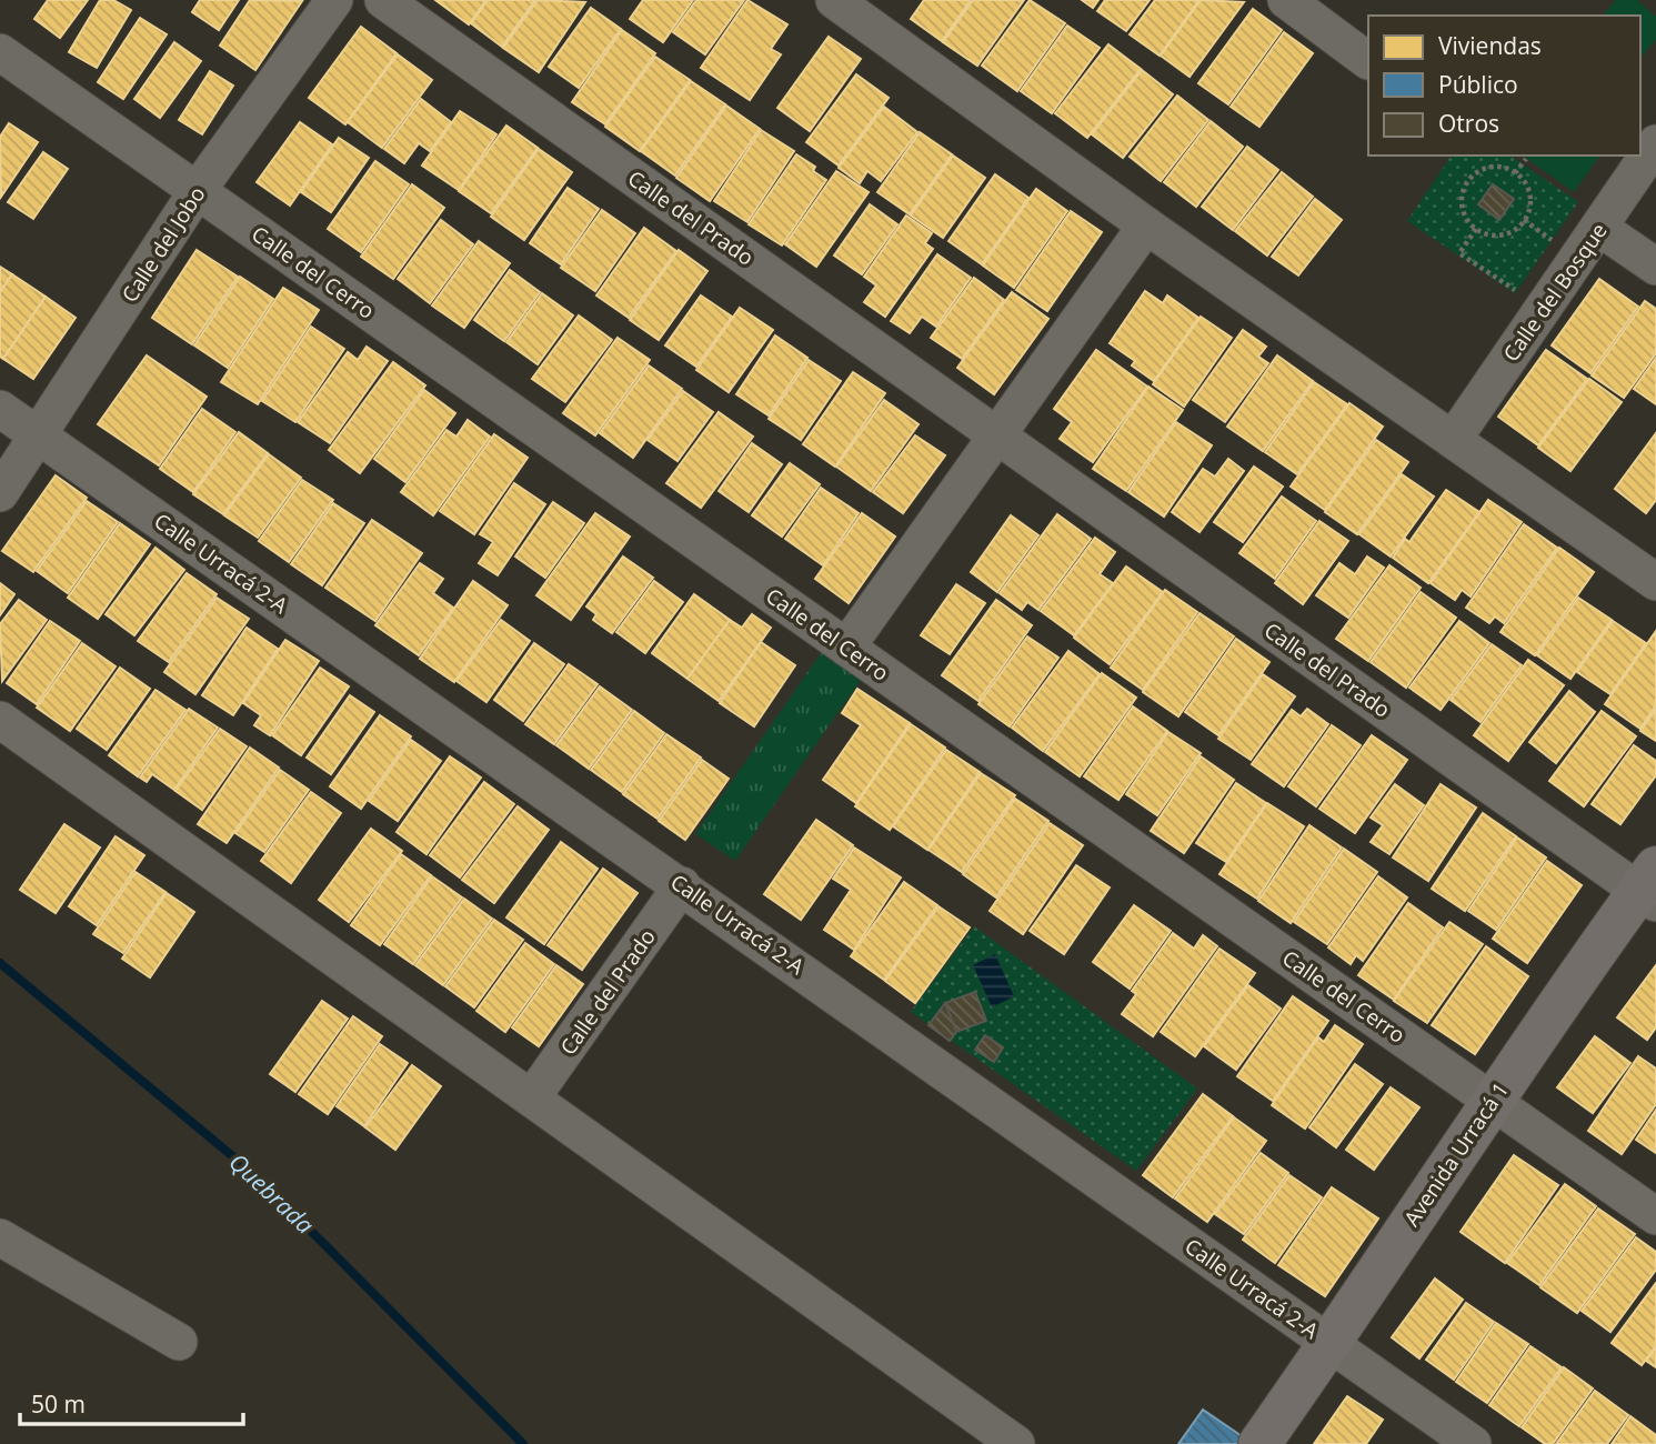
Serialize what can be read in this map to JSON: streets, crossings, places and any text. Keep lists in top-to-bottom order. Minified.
{"streets":{"street":["Calle del Prado","Calle del Jobo","Calle del Cerro","Calle del Bosque","Calle Urracá 2-A","Avenida Urracá 1"]},"crossings":[["Calle del Prado","Calle Urracá 2-A"],["Calle del Prado","Avenida Urracá 1"],["Calle del Jobo","Calle del Cerro"],["Calle del Jobo","Calle Urracá 2-A"],["Calle del Cerro","Avenida Urracá 1"],["Calle Urracá 2-A","Avenida Urracá 1"]],"water":["Quebrada"],"legend":["Viviendas","Público","Otros"],"scale_bar":"50 m"}
